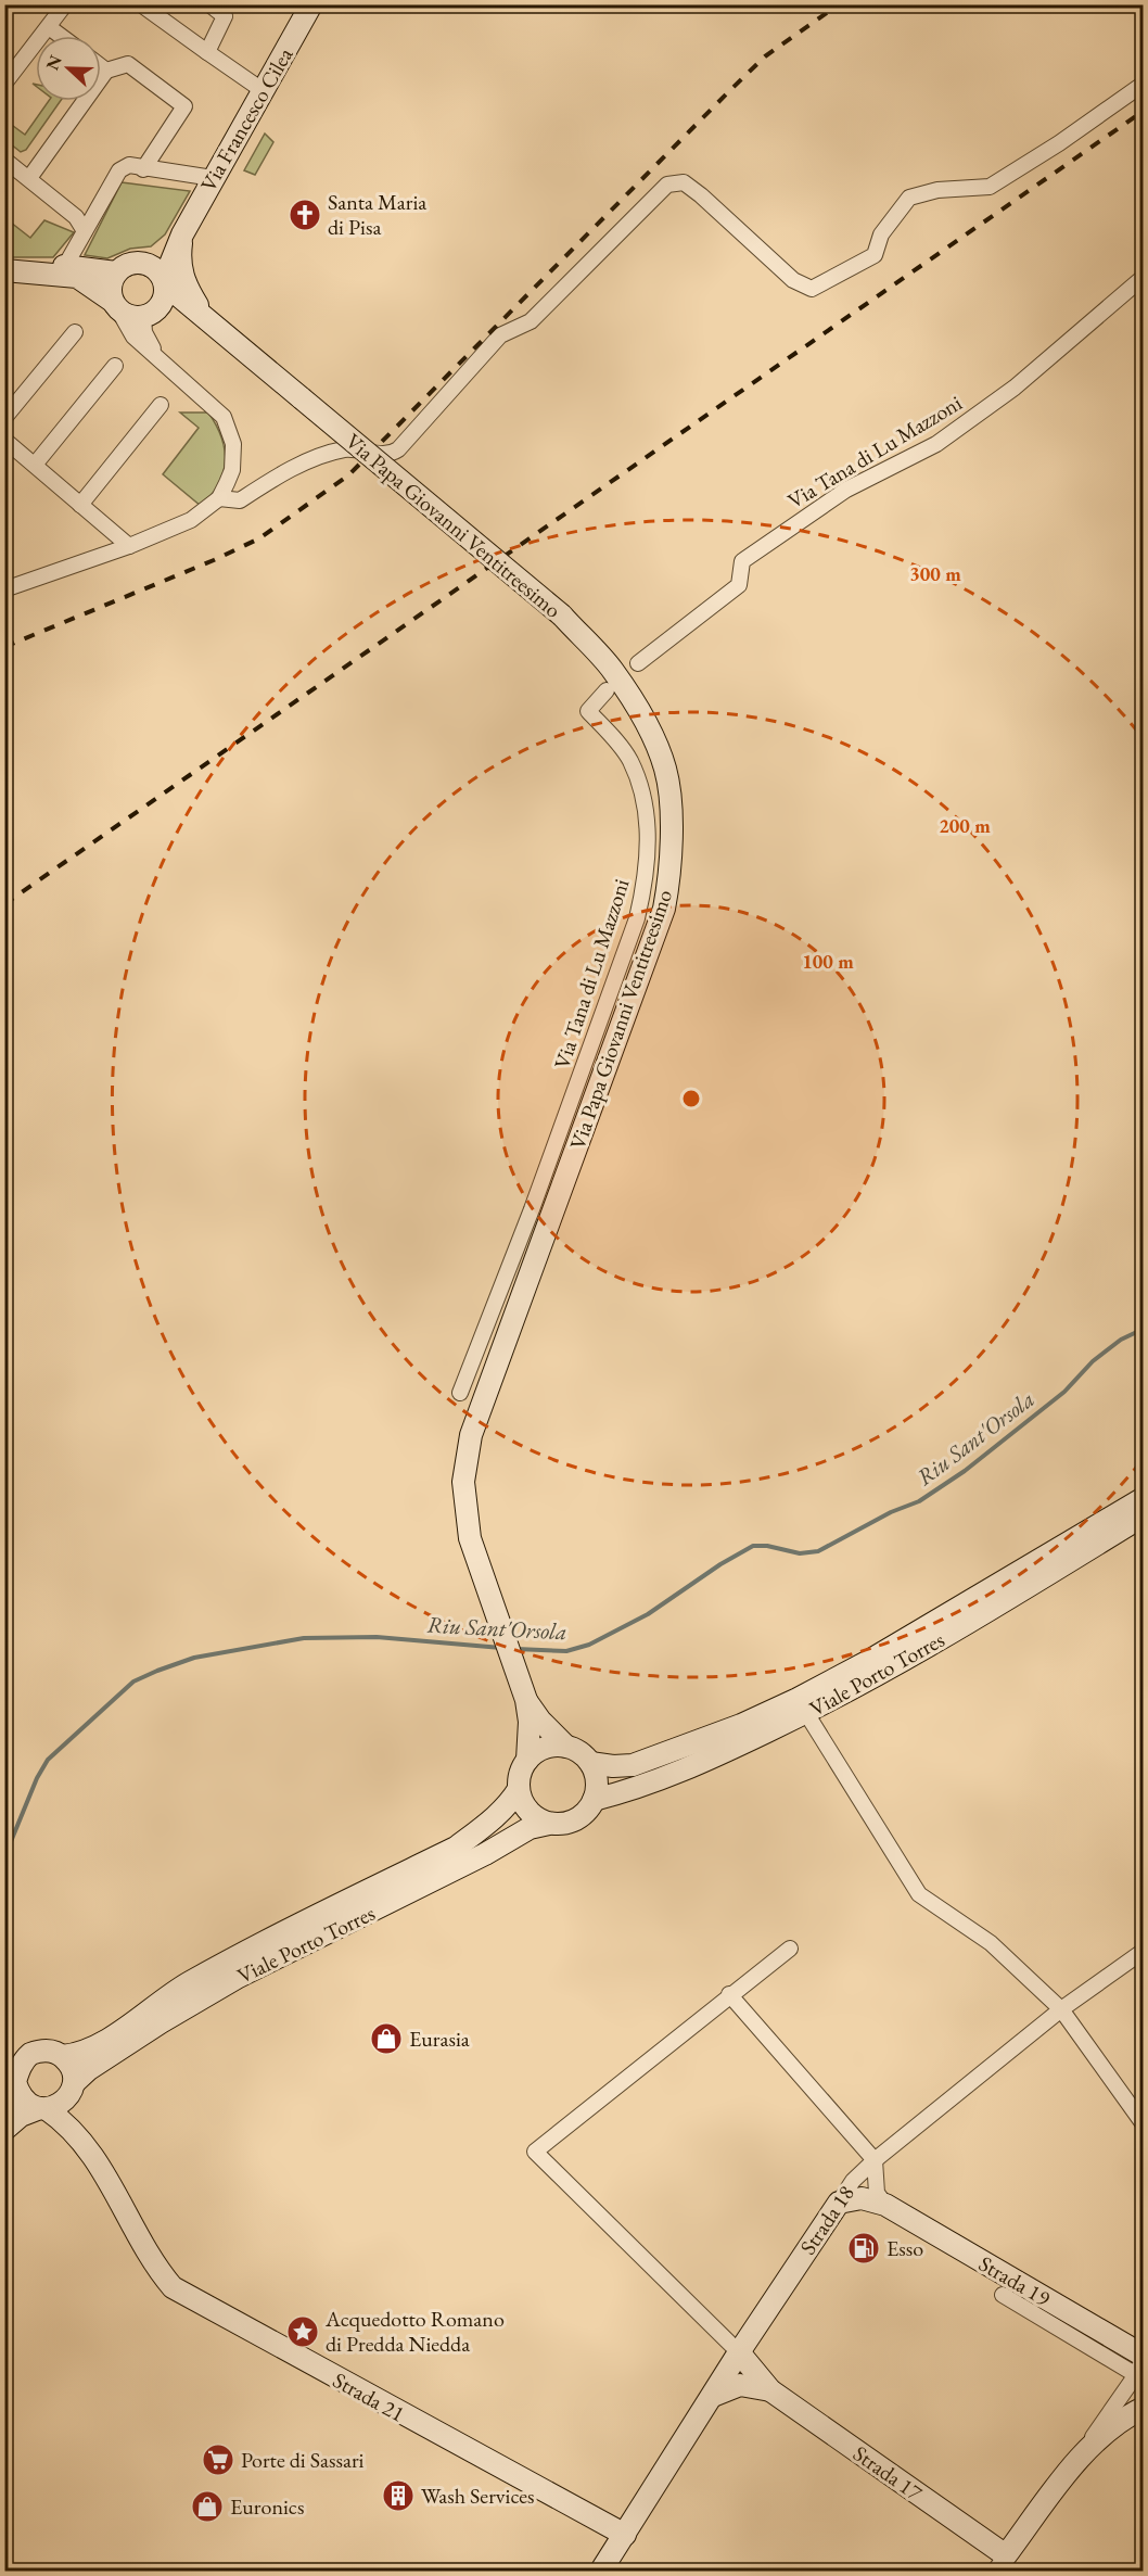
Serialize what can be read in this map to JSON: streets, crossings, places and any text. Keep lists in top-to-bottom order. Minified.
{"streets":{"main road":["Via Francesco Cilea","Via Papa Giovanni Ventitreesimo","Viale Porto Torres","Strada 18","Strada 19","Strada 21","Strada 17"],"street":["Via Tana di Lu Mazzoni"]},"crossings":[["Via Francesco Cilea","Via Papa Giovanni Ventitreesimo"],["Via Papa Giovanni Ventitreesimo","Viale Porto Torres"],["Viale Porto Torres","Strada 21"],["Strada 18","Strada 19"],["Strada 18","Strada 21"],["Strada 18","Strada 17"]],"water":["Riu Sant'Orsola"],"places":{"church":["Santa Maria di Pisa"],"shop":["Eurasia","Euronics"],"fuel station":["Esso"],"place":["Acquedotto Romano di Predda Niedda"],"supermarket":["Porte di Sassari"],"building":["Wash Services"]},"north":"left","rings":["300 m","200 m","100 m"]}
